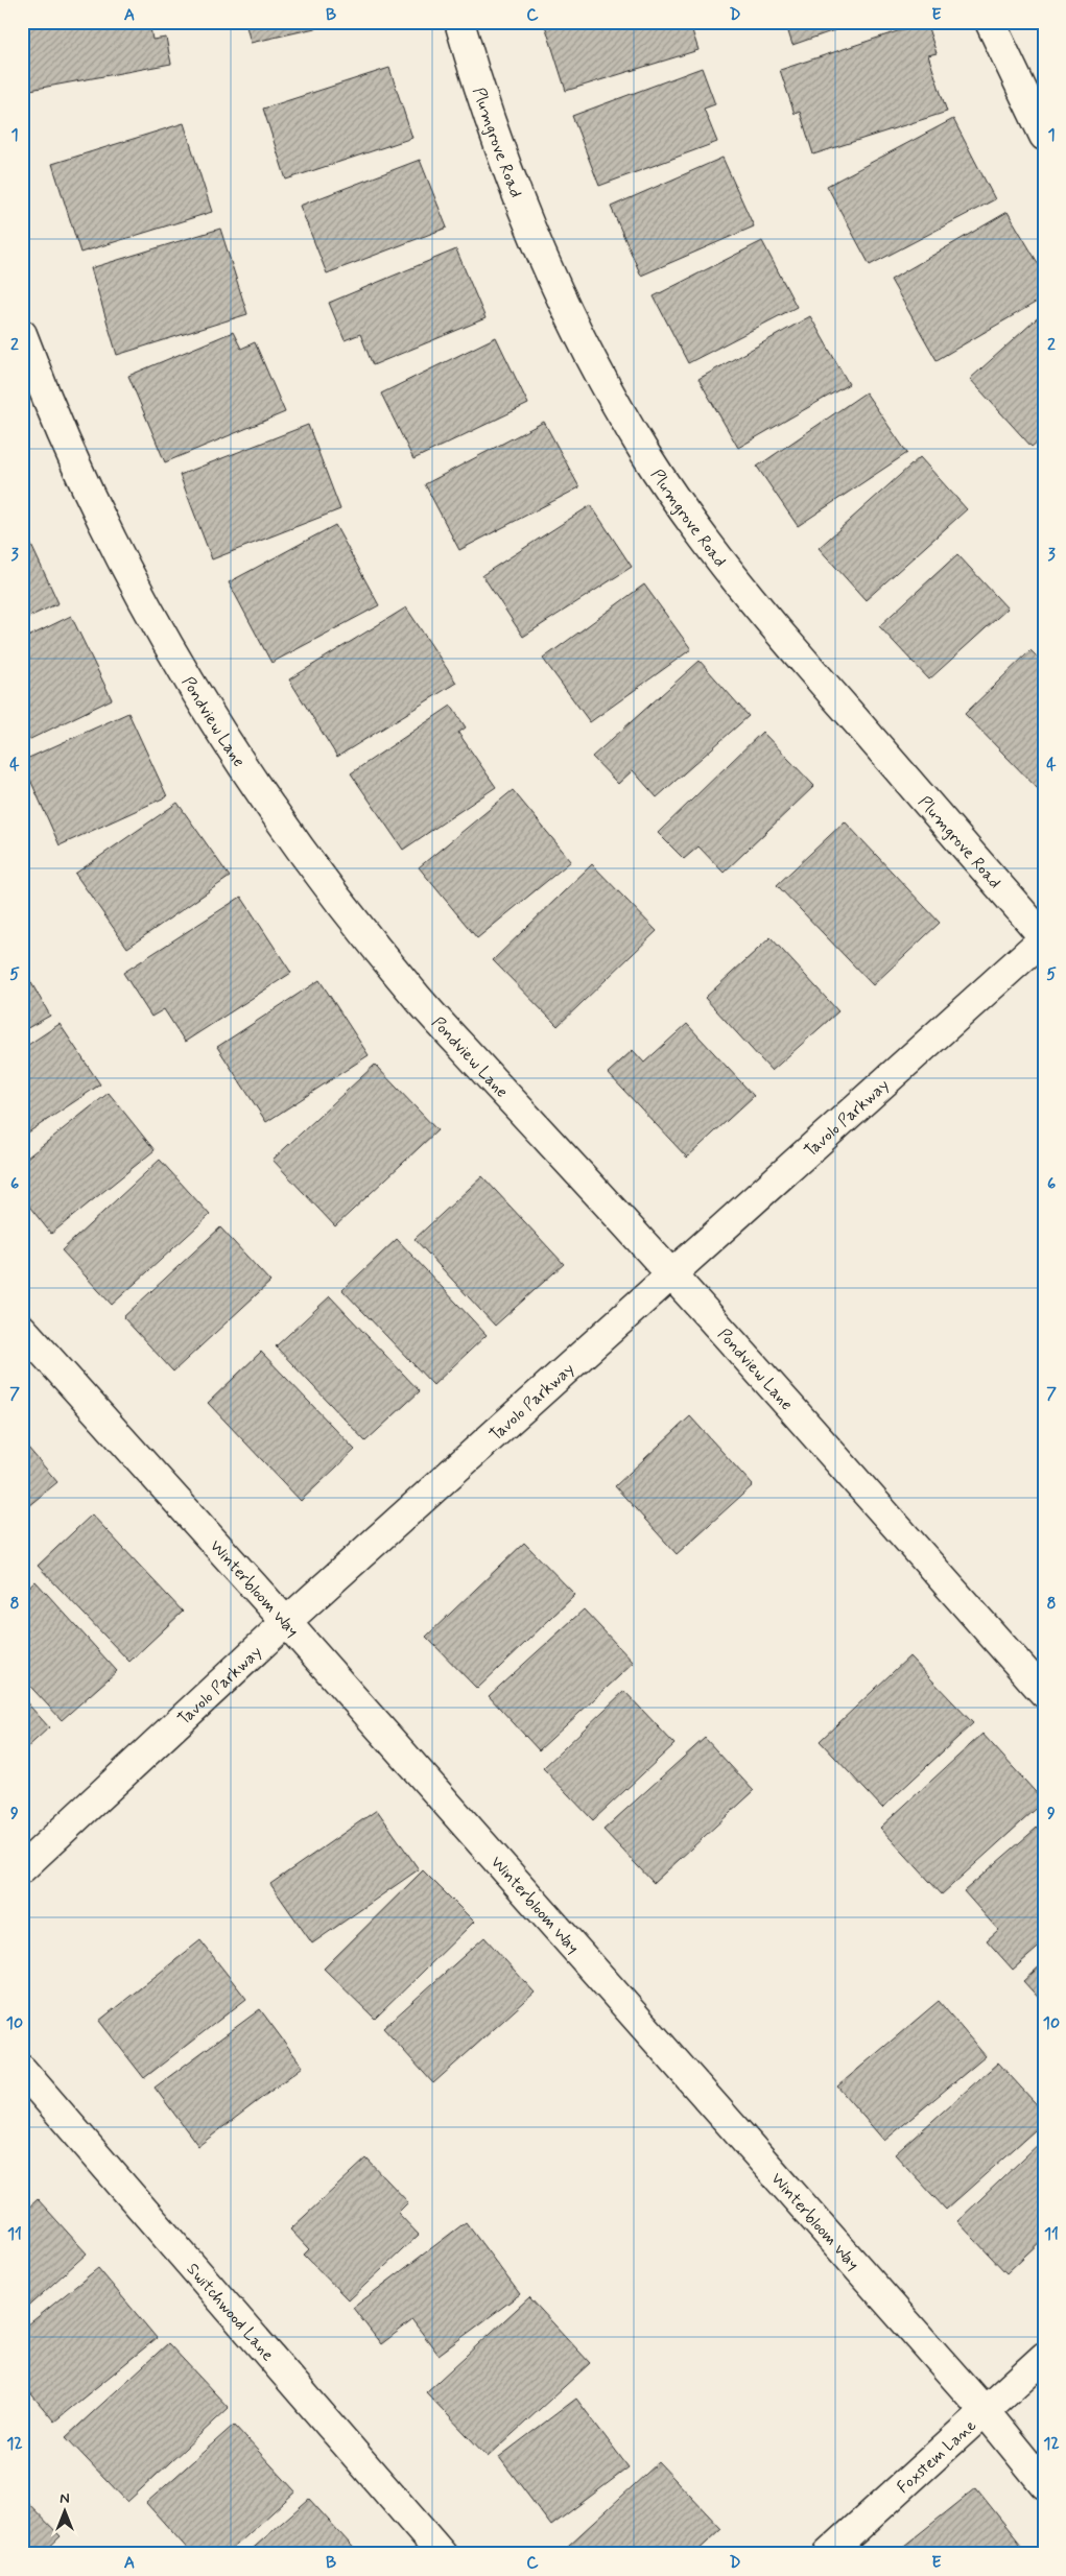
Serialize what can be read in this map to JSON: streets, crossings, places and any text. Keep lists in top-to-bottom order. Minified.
{"streets":{"street":["Plumgrove Road","Pondview Lane","Tavolo Parkway","Winterbloom Way","Switchwood Lane","Foxstem Lane"]},"crossings":[["Plumgrove Road","Tavolo Parkway"],["Pondview Lane","Tavolo Parkway"],["Tavolo Parkway","Winterbloom Way"],["Winterbloom Way","Foxstem Lane"]],"north":"top","grid":{"columns":["A","B","C","D","E"],"rows":["1","2","3","4","5","6","7","8","9","10","11","12"]}}
